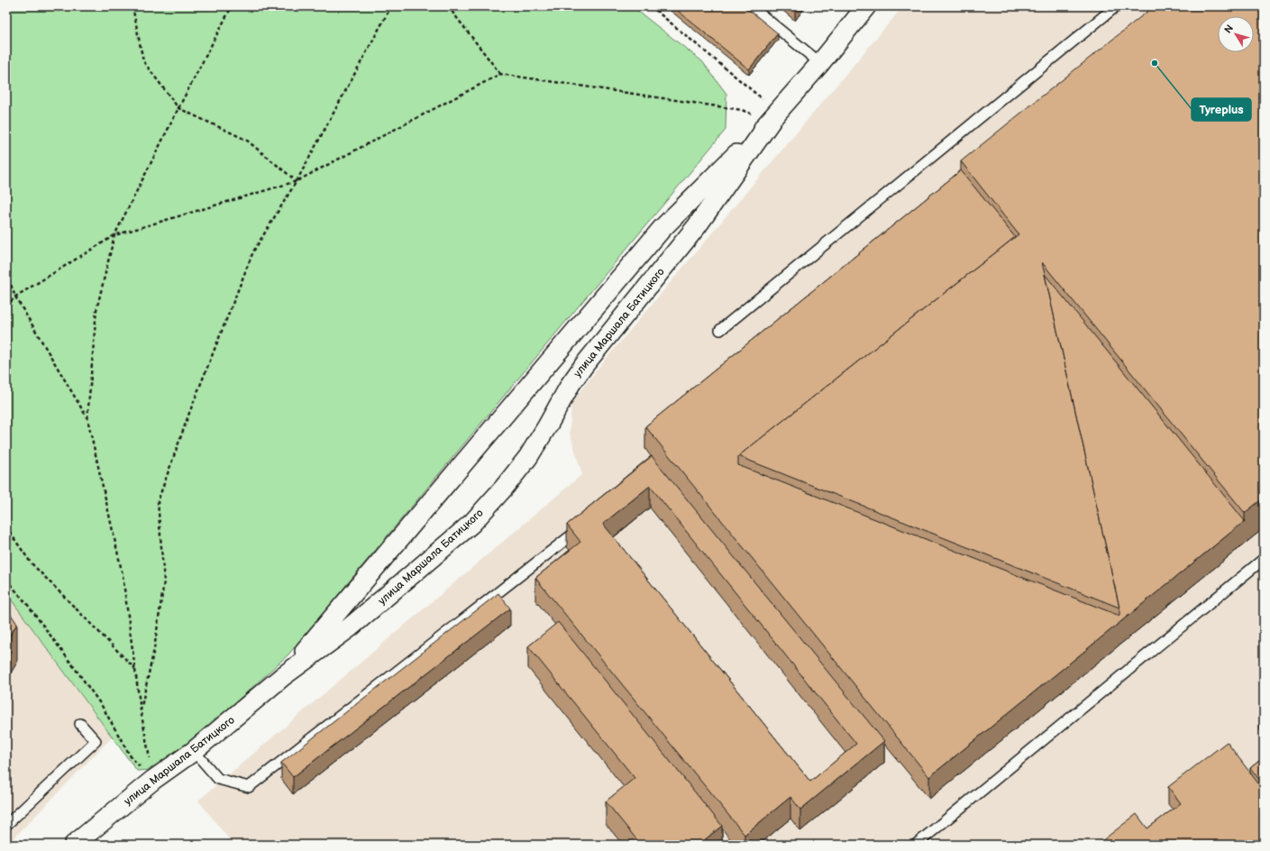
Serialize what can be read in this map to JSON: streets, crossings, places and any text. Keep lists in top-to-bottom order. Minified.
{"streets":{"street":["улица Маршала Батицкого"]},"places":["Tyreplus"],"north":"top left"}
